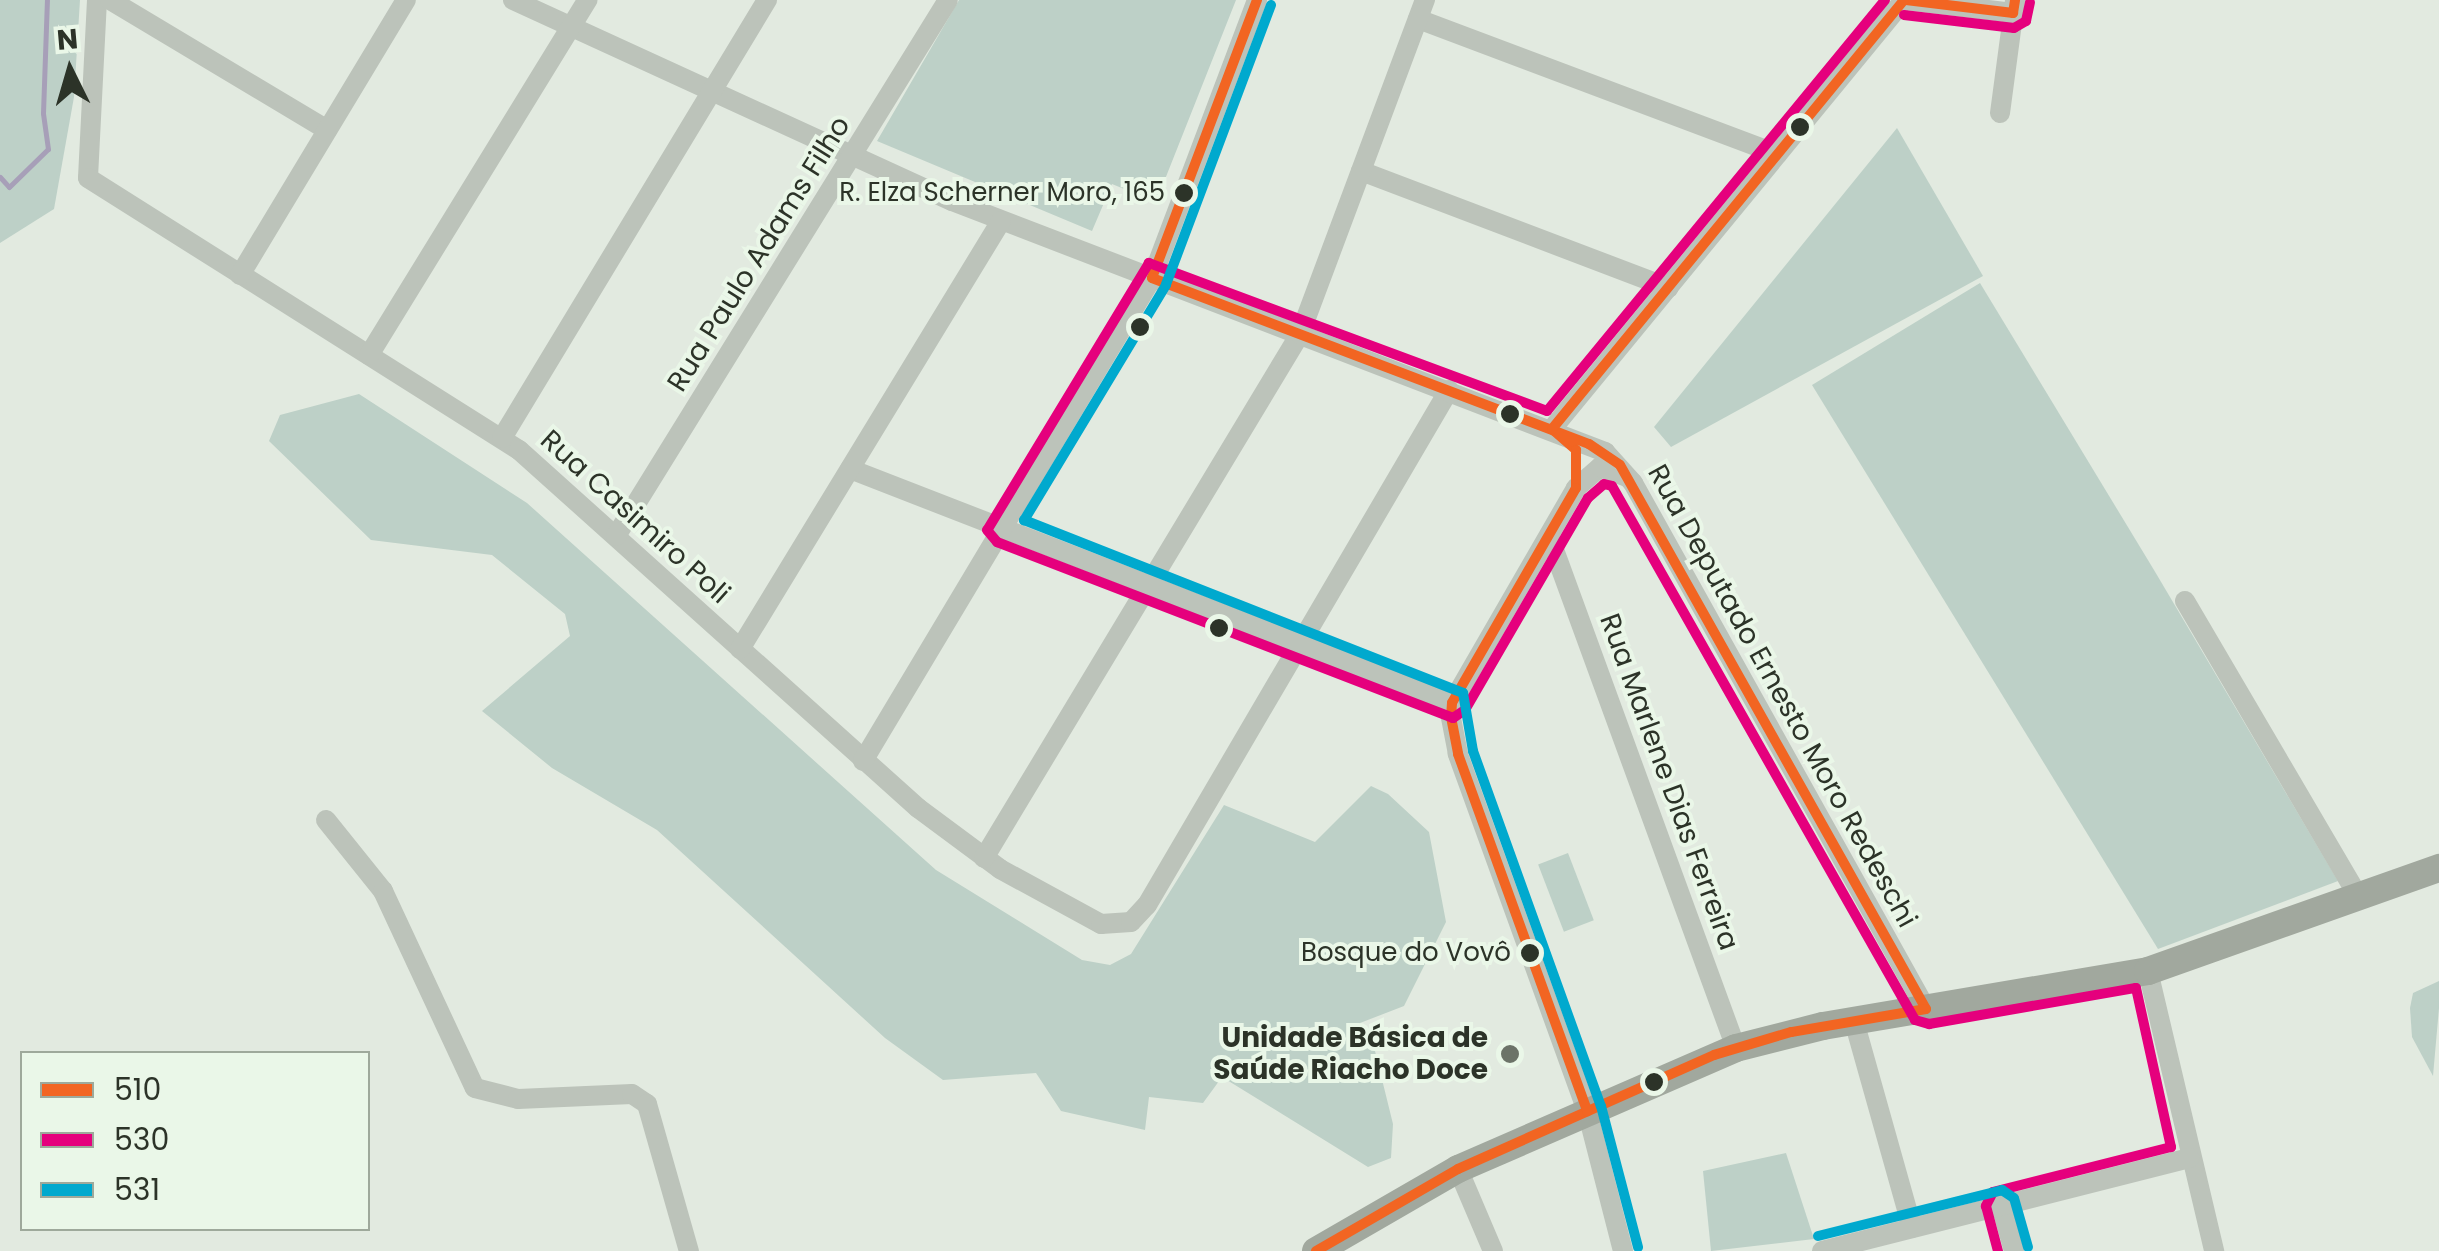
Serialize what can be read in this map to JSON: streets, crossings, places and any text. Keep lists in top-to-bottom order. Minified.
{"streets":{"street":["Rua Paulo Adams Filho","Rua Casimiro Poli","Rua Deputado Ernesto Moro Redeschi","Rua Marlene Dias Ferreira"]},"crossings":[["Rua Paulo Adams Filho","Rua Casimiro Poli"],["Rua Paulo Adams Filho","Rua Deputado Ernesto Moro Redeschi"]],"places":["R. Elza Scherner Moro, 165","Bosque do Vovô","Unidade Básica de Saúde Riacho Doce"],"lines":["transit line 510","transit line 530","transit line 531"],"legend":["510","530","531"],"north":"top"}
